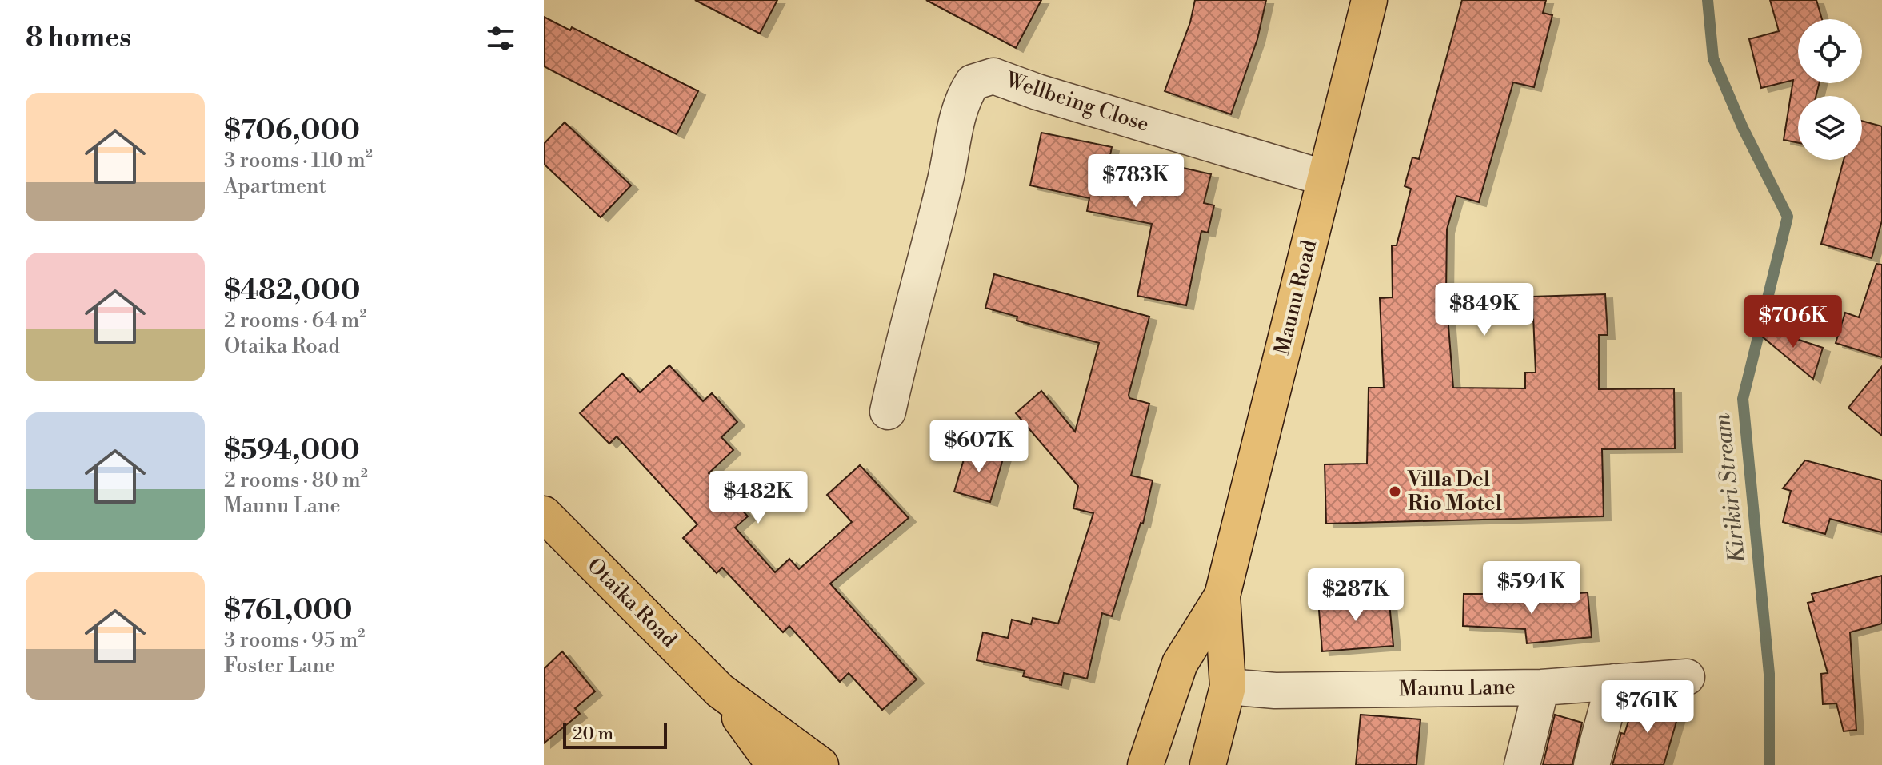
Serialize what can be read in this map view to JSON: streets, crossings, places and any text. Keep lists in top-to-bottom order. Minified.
{"streets":{"main road":["Maunu Road","Otaika Road"],"street":["Wellbeing Close","Maunu Lane"]},"crossings":[["Wellbeing Close","Maunu Road"],["Maunu Road","Maunu Lane"]],"water":["Kirikiri Stream"],"places":["Villa Del Rio Motel"],"scale_bar":"20 m","page":{"heading":"8 homes","list":[{"name":"$706,000","note":"3 rooms · 110 m² · Apartment"},{"name":"$482,000","note":"2 rooms · 64 m² · Otaika Road"},{"name":"$594,000","note":"2 rooms · 80 m² · Maunu Lane"},{"name":"$761,000","note":"3 rooms · 95 m² · Foster Lane"}],"price":["$783K","$849K","$706K","$607K","$482K","$594K","$287K","$761K"],"scale":"20 m"}}
